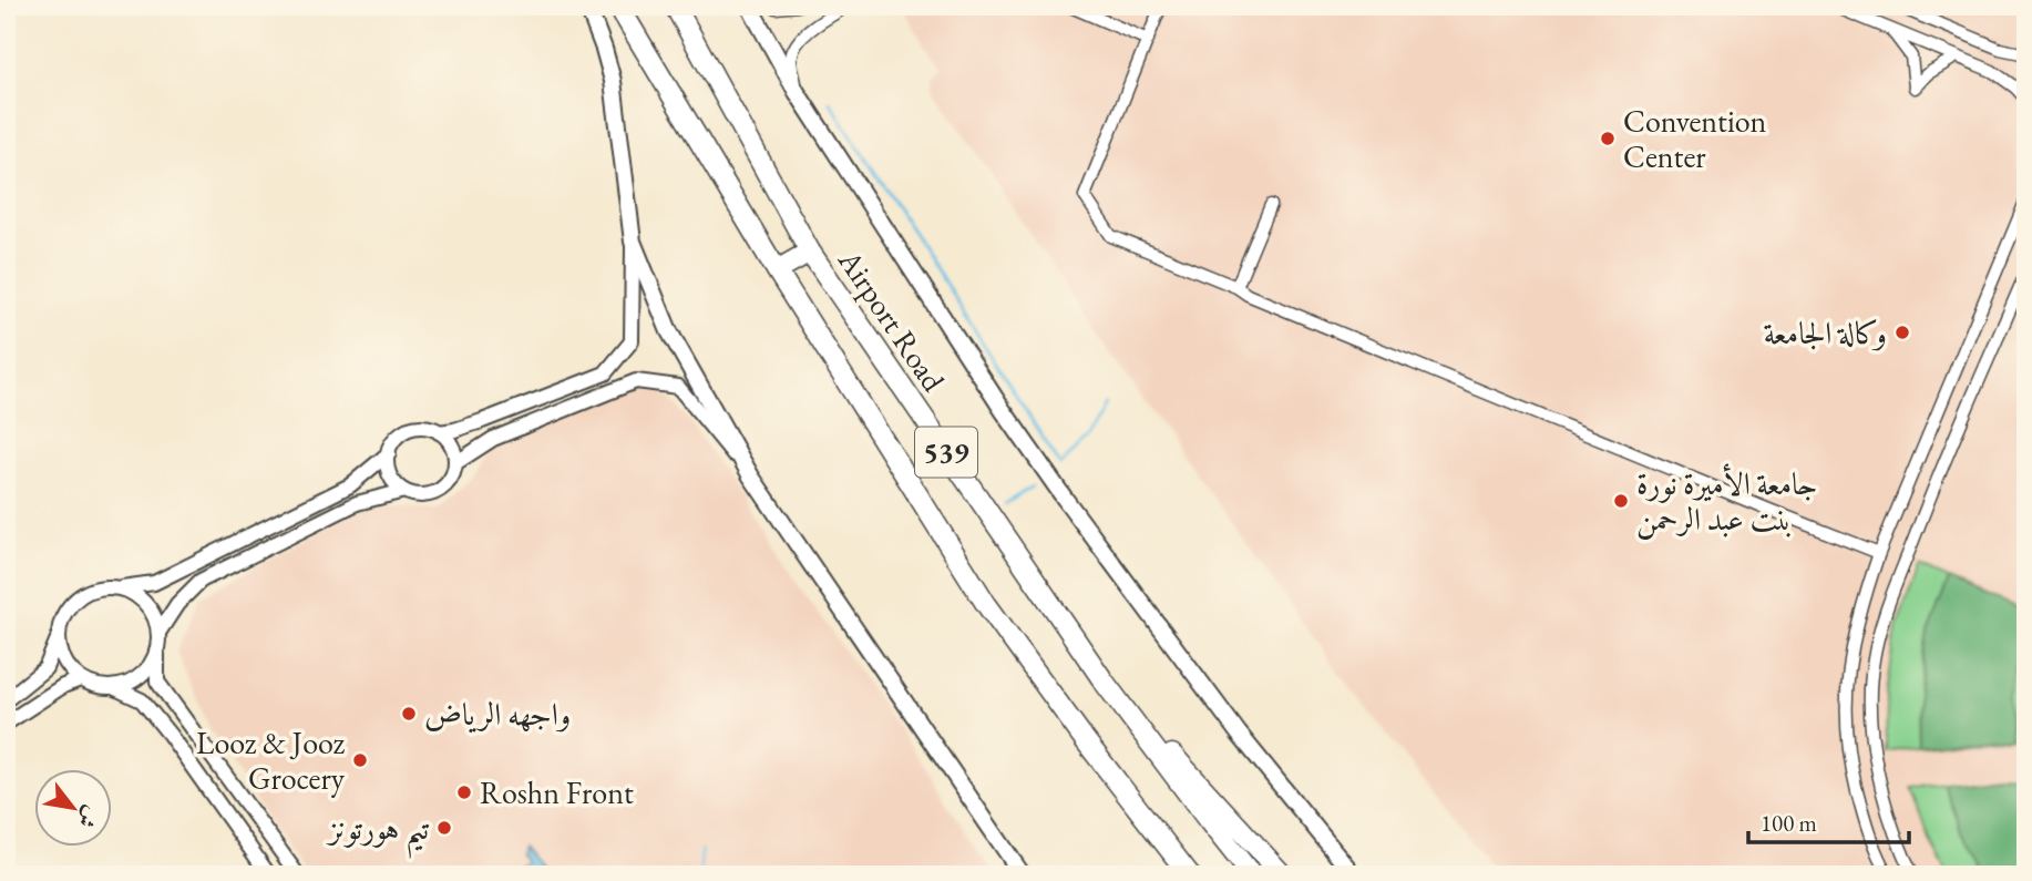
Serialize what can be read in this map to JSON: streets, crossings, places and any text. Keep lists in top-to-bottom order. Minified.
{"streets":{"highway":["Airport Road","539"]},"places":["Convention Center","وكالة الجامعة","جامعة الأميرة نورة بنت عبد الرحمن","واجهه الرياض","Looz & Jooz Grocery","Roshn Front","تيم هورتونز"],"scale_bar":"100 m","north":"bottom right"}
